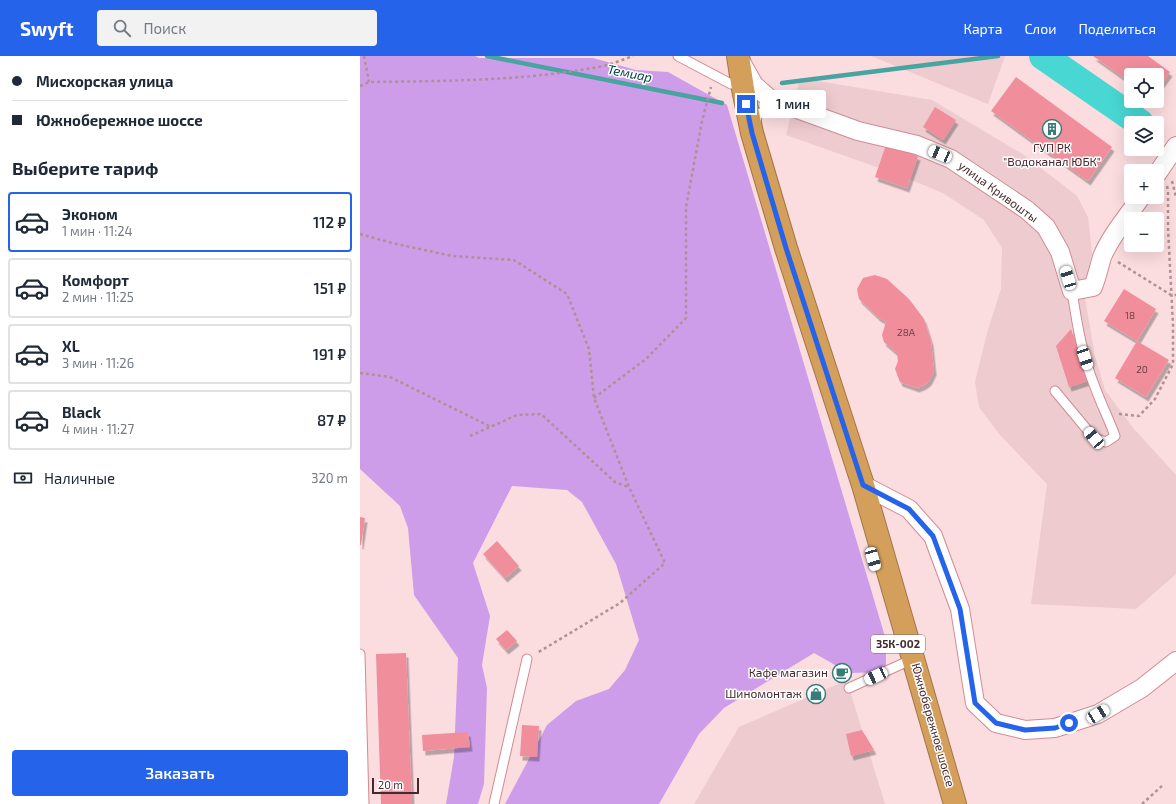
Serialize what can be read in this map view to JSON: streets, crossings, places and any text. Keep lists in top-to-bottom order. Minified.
{"streets":{"highway":["35К-002","Южнобережное шоссе"],"street":["улица Кривошты"]},"crossings":[["улица Кривошты","Южнобережное шоссе"]],"water":["Темиар"],"places":{"building":["ГУП РК \"Водоканал ЮБК\""],"cafe":["Кафе магазин"],"shop":["Шиномонтаж"]},"house_numbers":["18","28А","20"],"scale_bar":"20 m","page":{"header":"Swyft","search":"Поиск","nav":["Карта","Слои","Поделиться"],"banner":["Мисхорская улица","Южнобережное шоссе"],"map_buttons":["+","−"],"bubble":"1 мин","heading":"Выберите тариф","list":[{"name":"Эконом","note":"1 мин · 11:24","value":"112 ₽"},{"name":"Комфорт","note":"2 мин · 11:25","value":"151 ₽"},{"name":"XL","note":"3 мин · 11:26","value":"191 ₽"},{"name":"Black","note":"4 мин · 11:27","value":"87 ₽"}],"pay":["Наличные","320 m"],"buttons":"Заказать","scale":"20 m"}}
